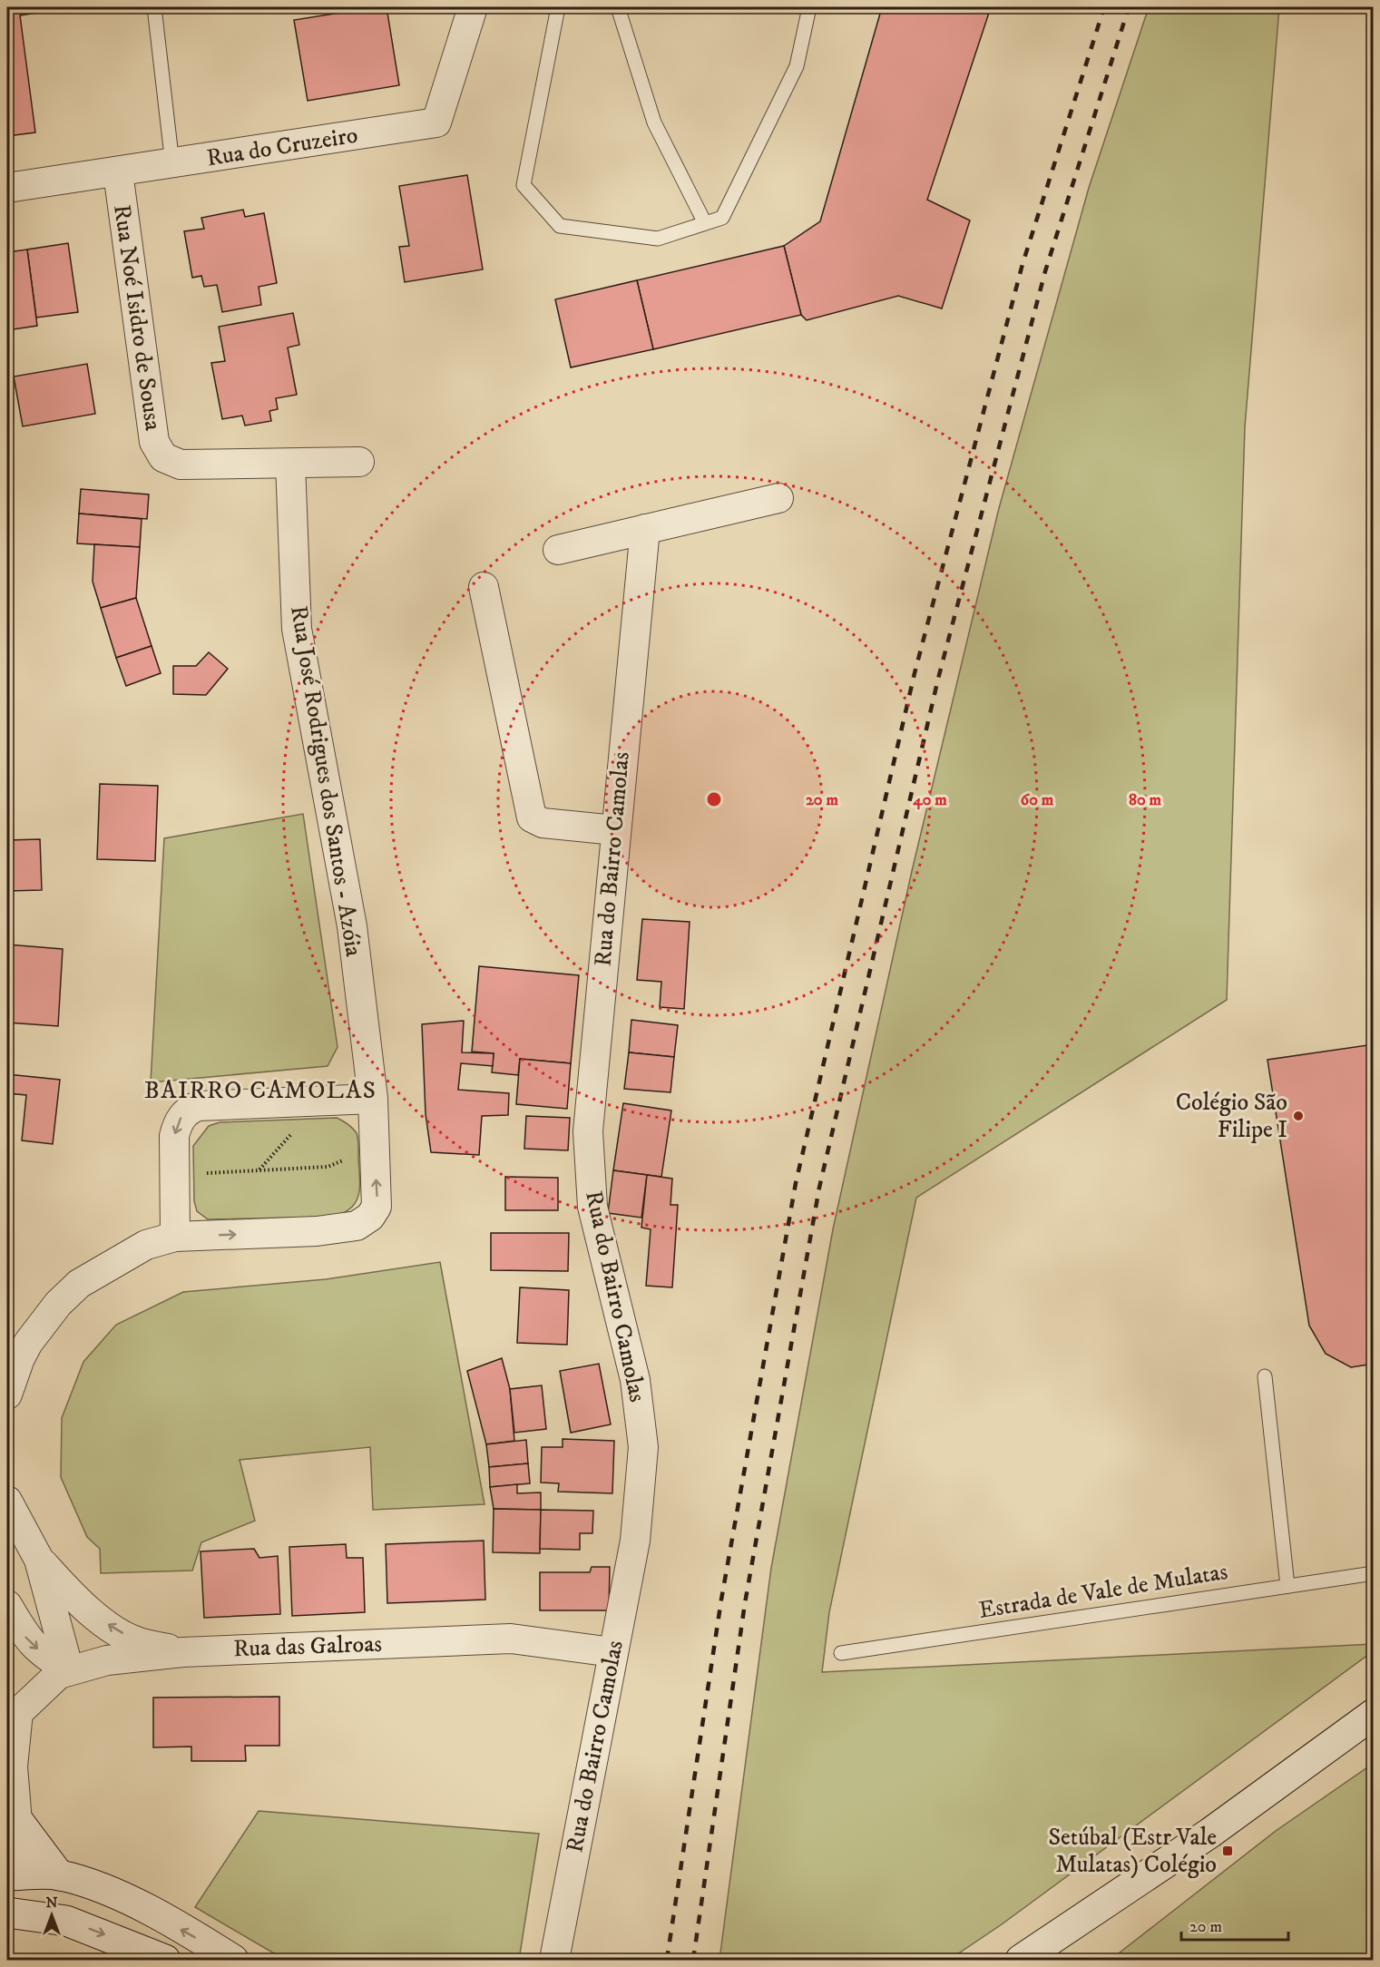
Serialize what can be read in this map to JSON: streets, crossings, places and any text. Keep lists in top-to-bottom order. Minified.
{"streets":{"street":["Rua do Cruzeiro","Rua Noé Isidro de Sousa","Rua José Rodrigues dos Santos - Azóia","Rua do Bairro Camolas","Rua das Galroas"],"lane":["Estrada de Vale de Mulatas"]},"crossings":[["Rua do Cruzeiro","Rua Noé Isidro de Sousa"],["Rua Noé Isidro de Sousa","Rua José Rodrigues dos Santos - Azóia"],["Rua do Bairro Camolas","Rua das Galroas"]],"districts":["BAIRRO CAMOLAS"],"places":{"other":["Colégio São Filipe I"],"transit":["Setúbal (Estr Vale Mulatas) Colégio"]},"scale_bar":"20 m","north":"top","rings":["20 m","40 m","60 m","80 m"]}
